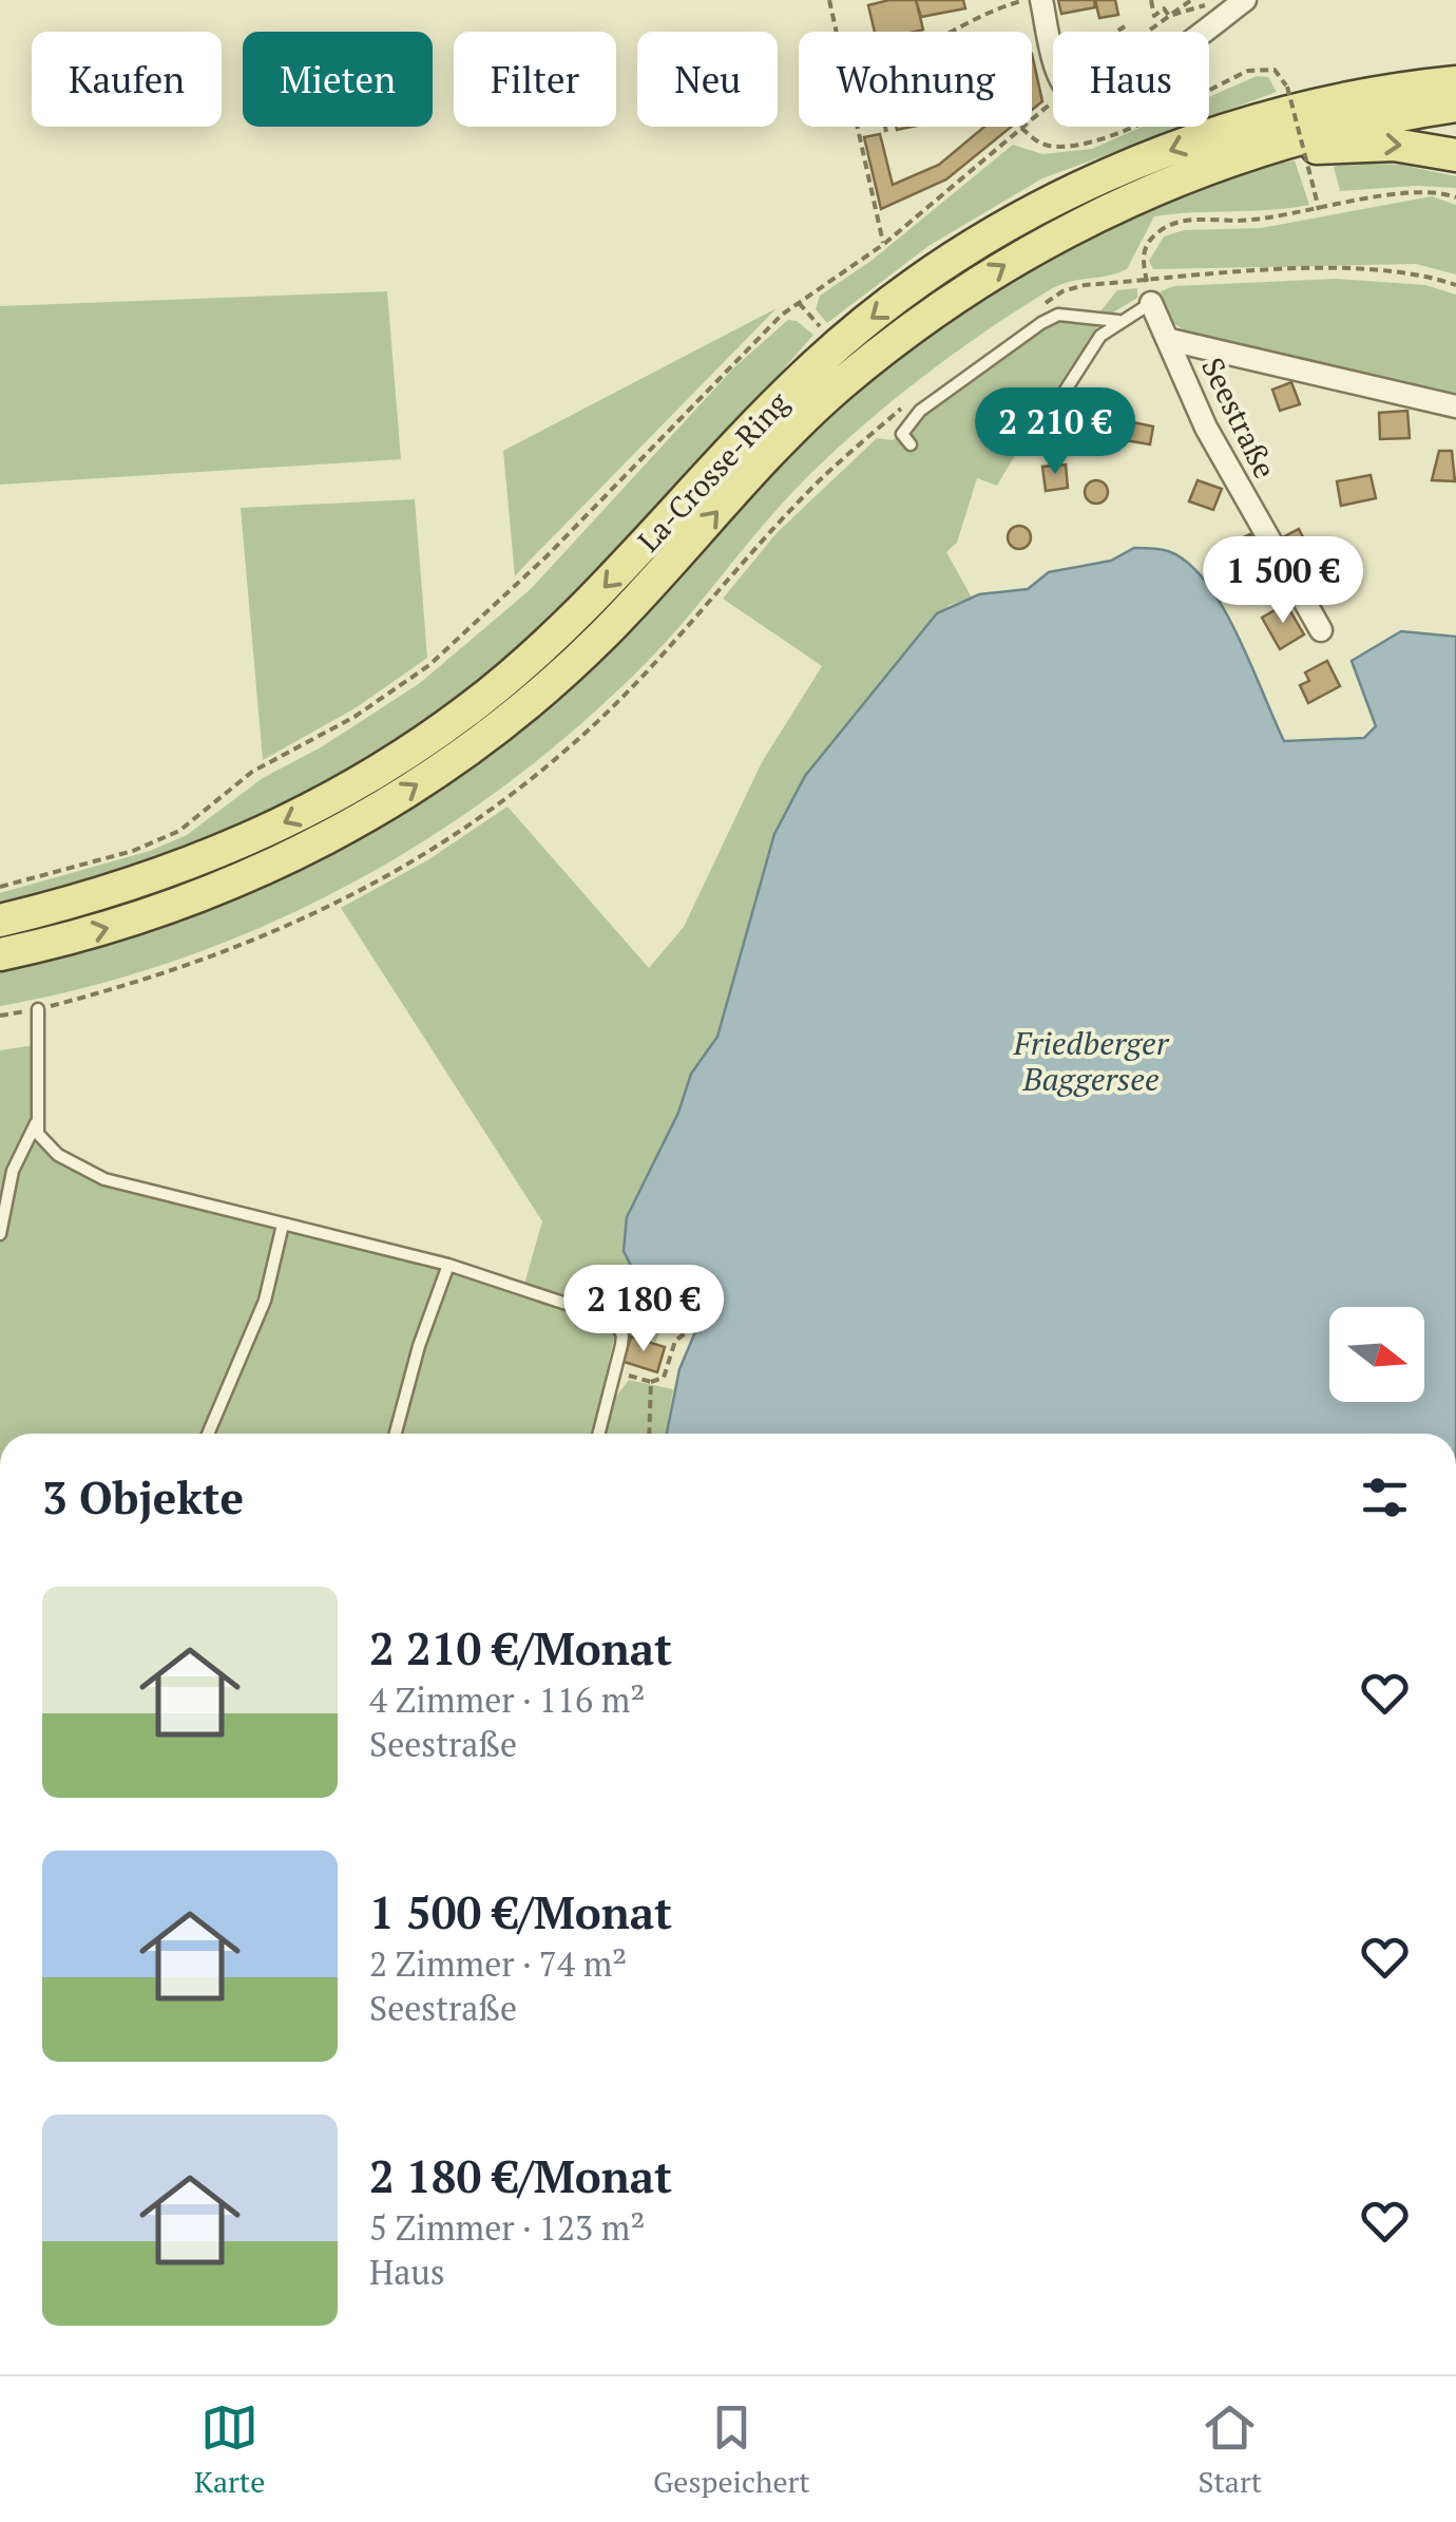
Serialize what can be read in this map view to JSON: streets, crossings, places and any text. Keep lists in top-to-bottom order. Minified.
{"streets":{"main road":["La-Crosse-Ring"],"street":["Seestraße"]},"water":["Friedberger Baggersee"],"north":"right","page":{"chip":["Kaufen","Mieten","Filter","Neu","Wohnung","Haus"],"price":["2 210 €","1 500 €","2 180 €"],"heading":"3 Objekte","list":[{"name":"2 210 €/Monat","note":"4 Zimmer · 116 m² · Seestraße"},{"name":"1 500 €/Monat","note":"2 Zimmer · 74 m² · Seestraße"},{"name":"2 180 €/Monat","note":"5 Zimmer · 123 m² · Haus"}],"tabs":["Karte","Gespeichert","Start"]}}
